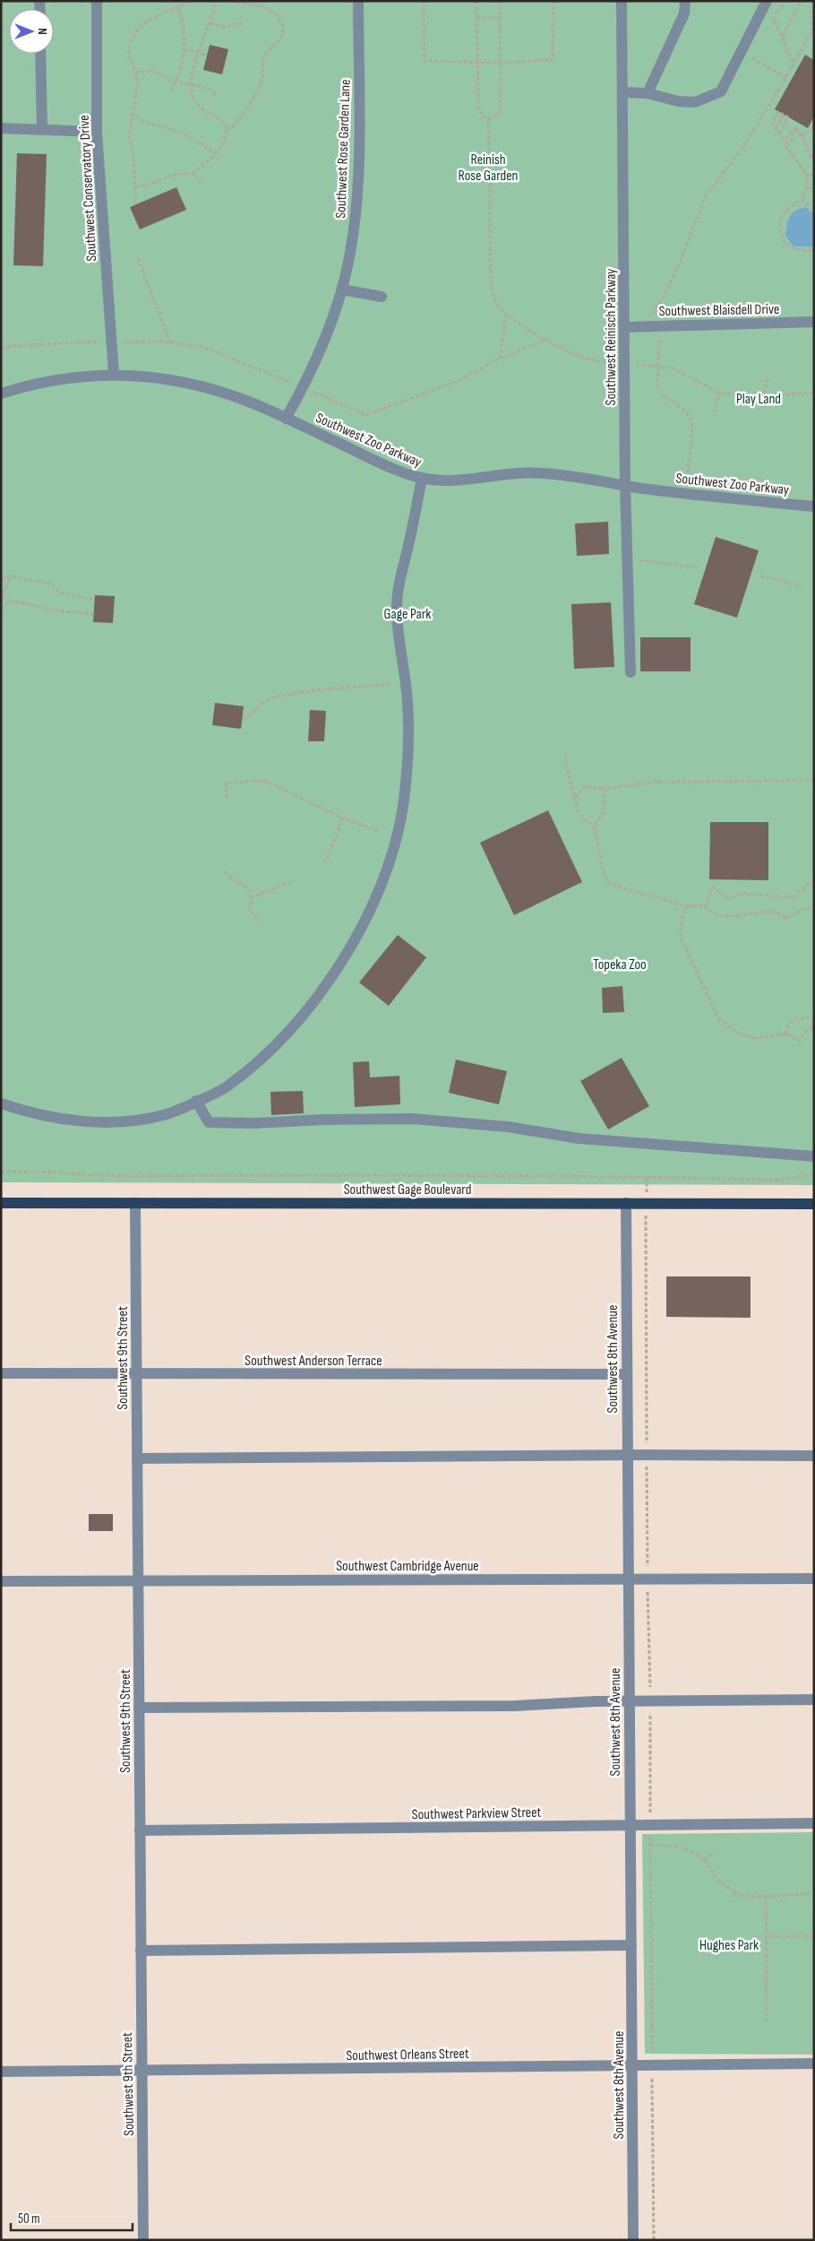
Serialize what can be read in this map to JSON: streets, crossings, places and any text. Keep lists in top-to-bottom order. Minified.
{"streets":{"main road":["Southwest Gage Boulevard"],"street":["Southwest Rose Garden Lane","Southwest Conservatory Drive","Southwest Blaisdell Drive","Southwest Reinisch Parkway","Southwest Zoo Parkway","Southwest 9th Street","Southwest 8th Avenue","Southwest Anderson Terrace","Southwest Cambridge Avenue","Southwest Parkview Street","Southwest Orleans Street"]},"crossings":[["Southwest Rose Garden Lane","Southwest Zoo Parkway"],["Southwest Conservatory Drive","Southwest Zoo Parkway"],["Southwest Blaisdell Drive","Southwest Reinisch Parkway"],["Southwest Reinisch Parkway","Southwest Zoo Parkway"],["Southwest Gage Boulevard","Southwest 9th Street"],["Southwest Gage Boulevard","Southwest 8th Avenue"],["Southwest 9th Street","Southwest Anderson Terrace"],["Southwest 9th Street","Southwest Cambridge Avenue"],["Southwest 9th Street","Southwest Parkview Street"],["Southwest 9th Street","Southwest Orleans Street"],["Southwest 8th Avenue","Southwest Anderson Terrace"],["Southwest 8th Avenue","Southwest Cambridge Avenue"],["Southwest 8th Avenue","Southwest Parkview Street"],["Southwest 8th Avenue","Southwest Orleans Street"]],"parks":["Reinish Rose Garden","Play Land","Gage Park","Topeka Zoo","Hughes Park"],"scale_bar":"50 m","north":"right"}
